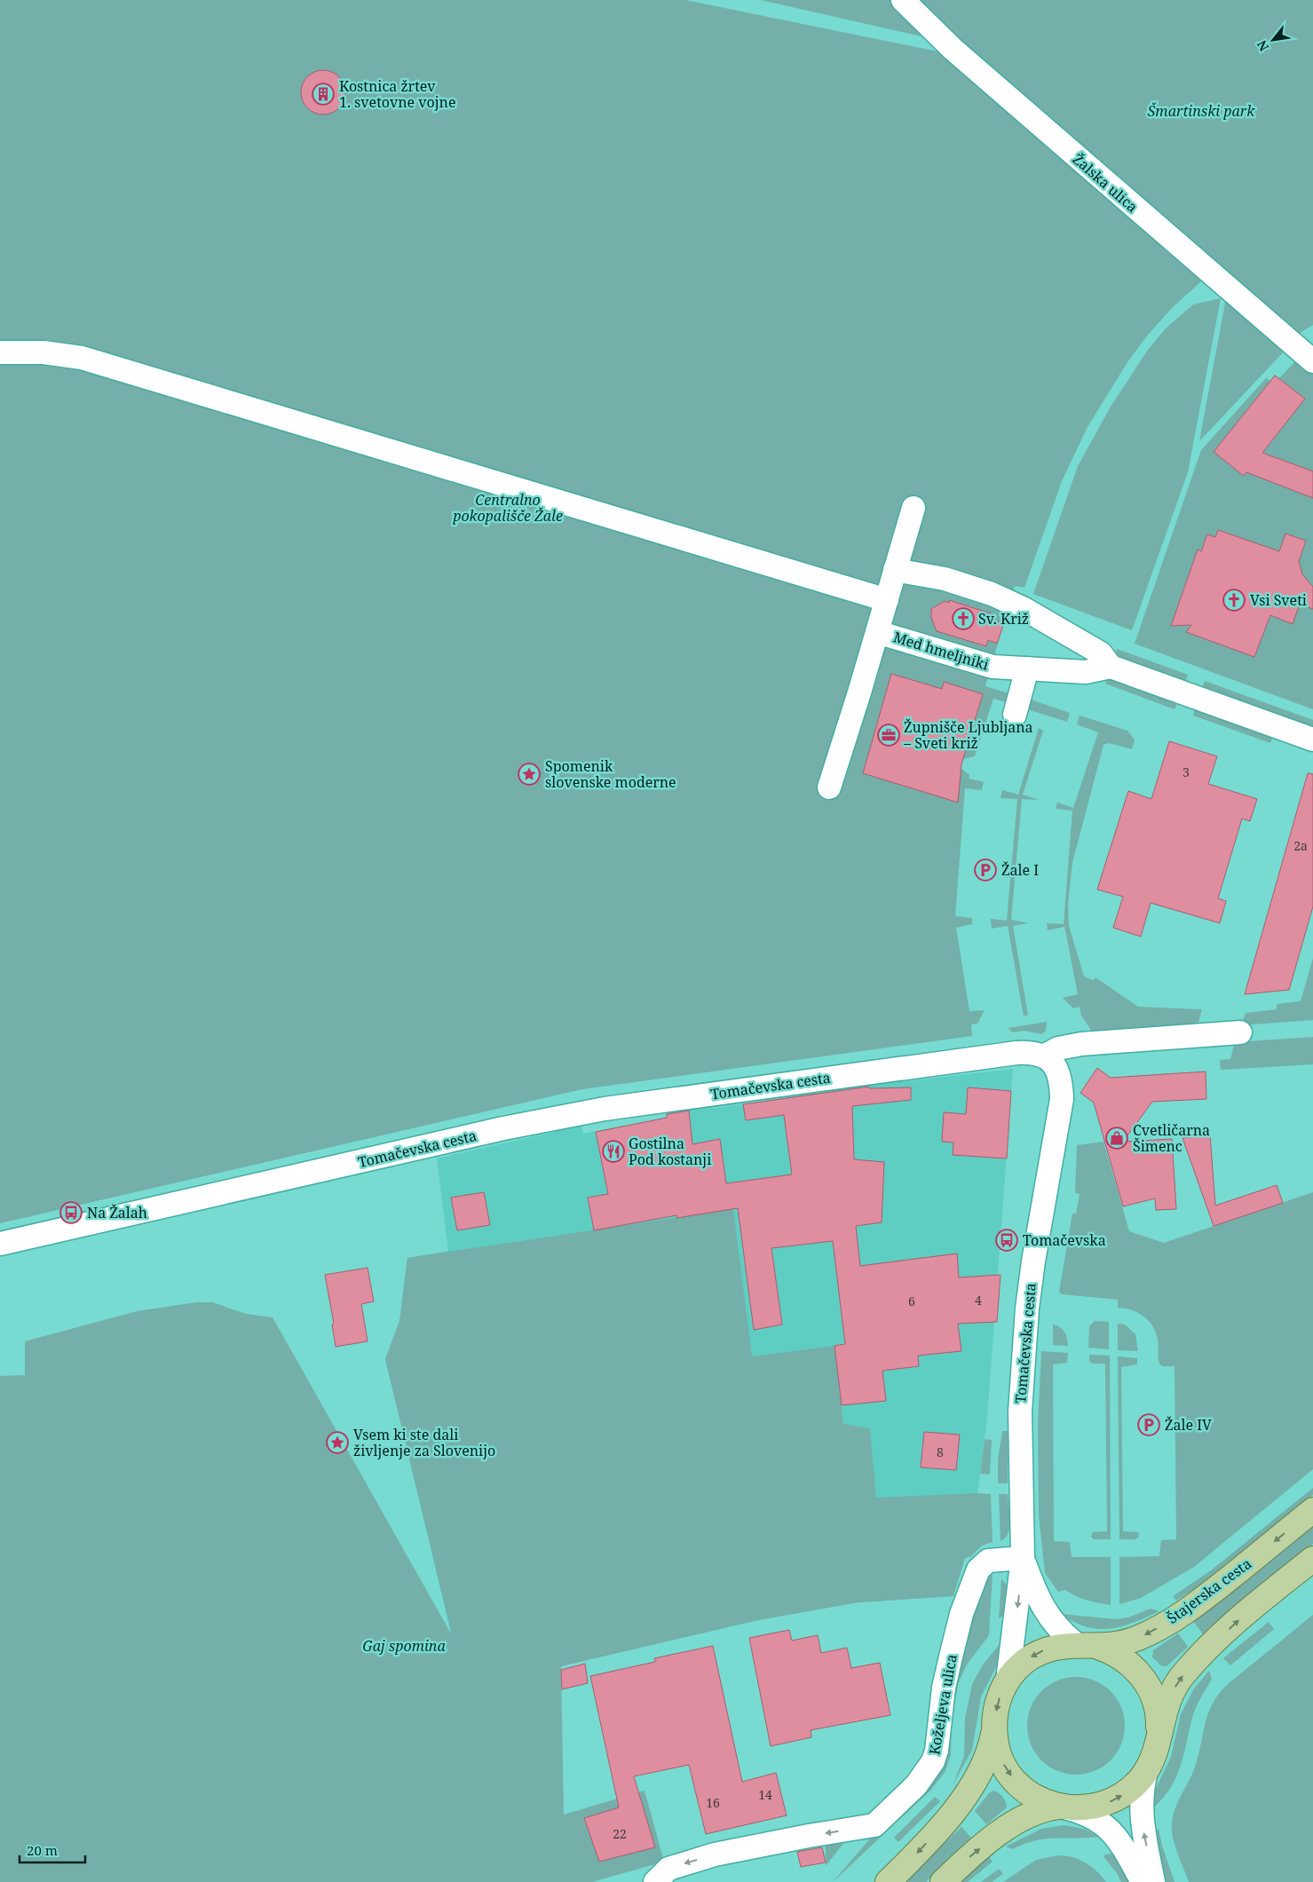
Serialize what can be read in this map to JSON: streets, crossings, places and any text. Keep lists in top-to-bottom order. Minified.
{"streets":{"main road":["Štajerska cesta"],"street":["Žalska ulica","Med hmeljniki","Tomačevska cesta","Koželjeva ulica"]},"crossings":[["Tomačevska cesta","Štajerska cesta"],["Tomačevska cesta","Koželjeva ulica"]],"one_way":["Koželjeva ulica"],"parks":["Šmartinski park","Centralno pokopališče Žale","Gaj spomina"],"places":{"building":["Kostnica žrtev 1. svetovne vojne"],"church":["Vsi Sveti","Sv. Križ"],"office":["Župnišče Ljubljana – Sveti križ"],"place":["Spomenik slovenske moderne","Vsem ki ste dali življenje za Slovenijo"],"parking":["Žale I","Žale IV"],"shop":["Cvetličarna Šimenc"],"restaurant":["Gostilna Pod kostanji"],"bus stop":["Na Žalah","Tomačevska"]},"house_numbers":["3","2a","4","6","8","14","16","22"],"scale_bar":"20 m","north":"bottom left"}
